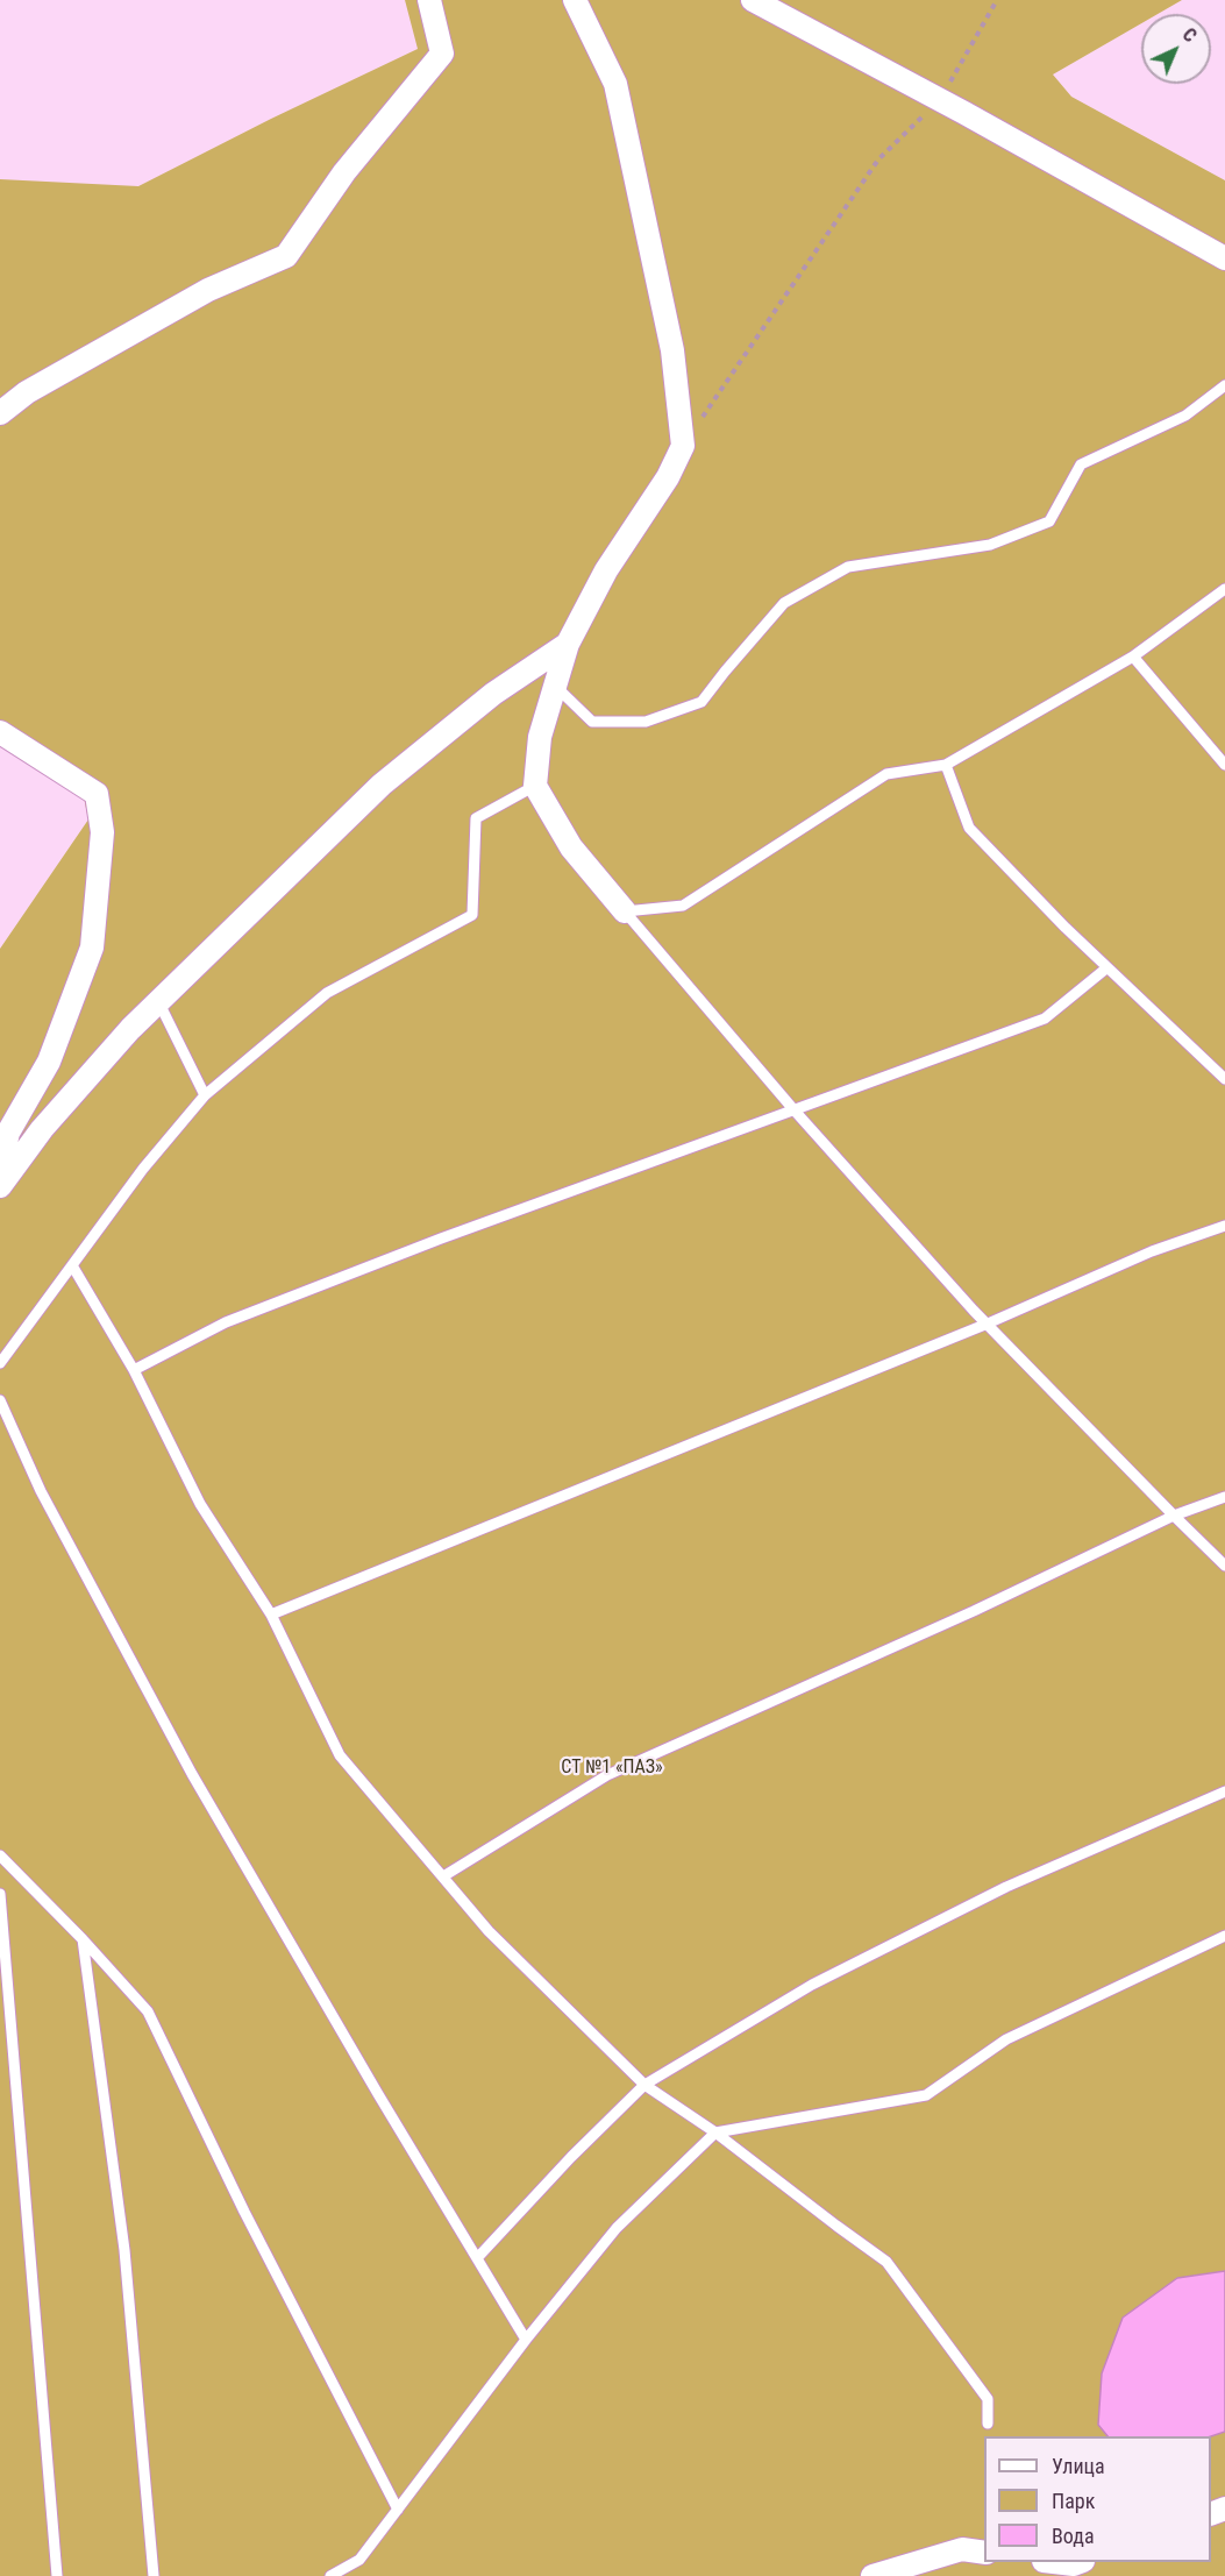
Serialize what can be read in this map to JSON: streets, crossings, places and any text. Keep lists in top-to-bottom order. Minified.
{"parks":["СТ №1 «ПАЗ»"],"legend":["Улица","Парк","Вода"],"north":"top right"}
